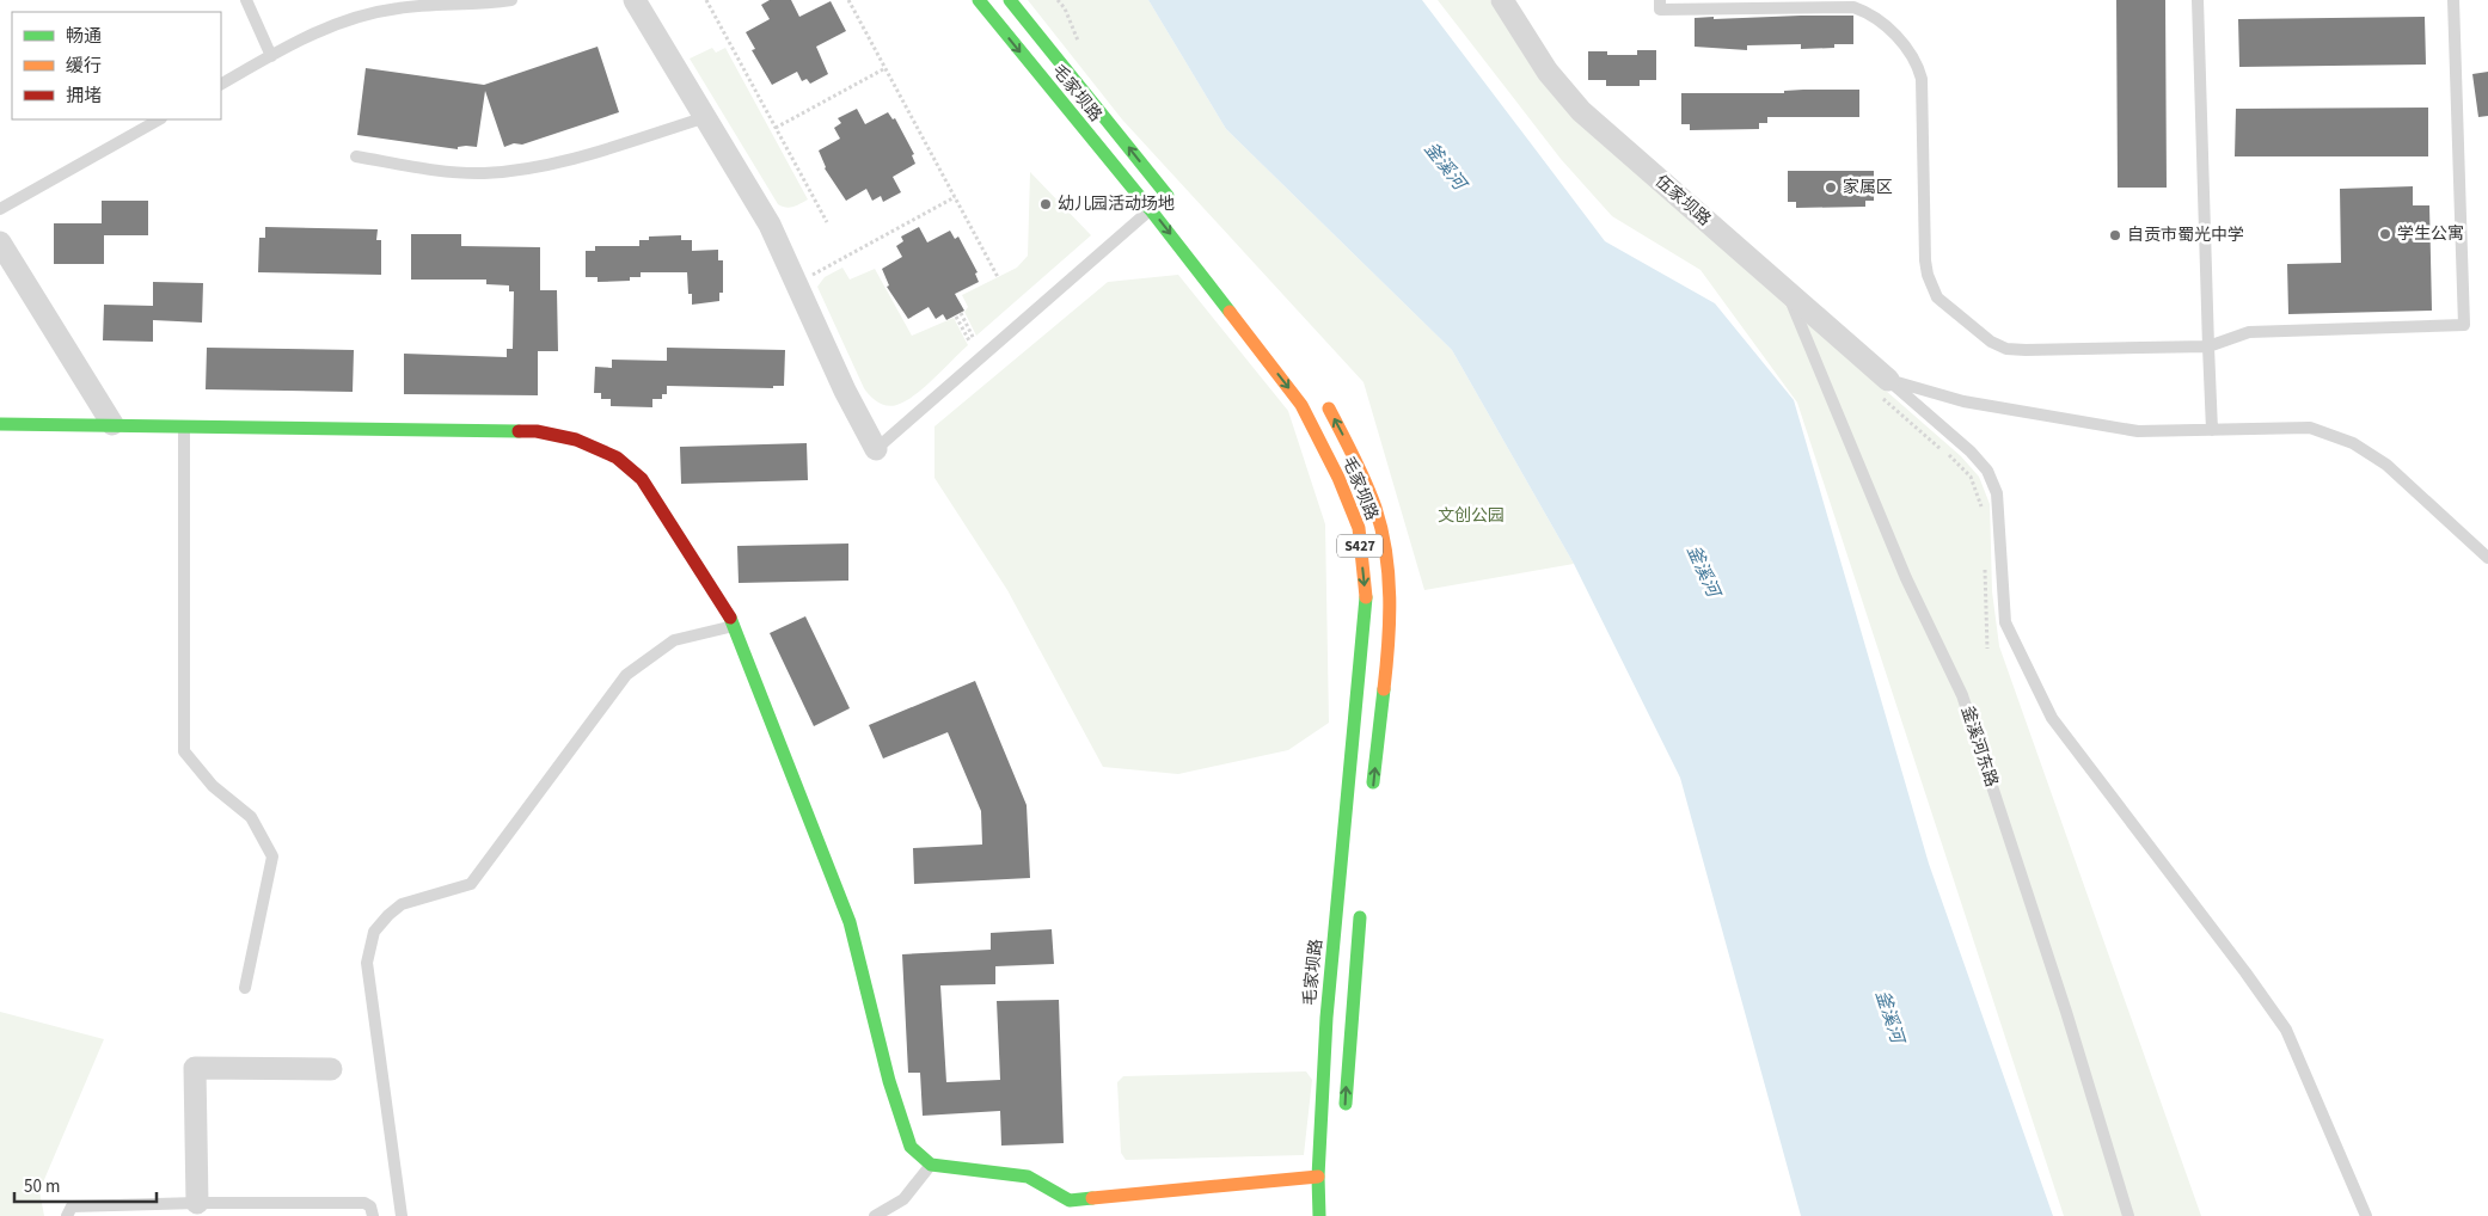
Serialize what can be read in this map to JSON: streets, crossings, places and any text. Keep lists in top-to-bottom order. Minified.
{"streets":{"main road":["毛家坝路","S427"],"street":["伍家坝路"],"lane":["釜溪河东路"]},"crossings":[["伍家坝路","釜溪河东路"]],"water":["釜溪河"],"parks":["文创公园"],"places":["家属区","幼儿园活动场地","学生公寓","自贡市蜀光中学"],"legend":["畅通","缓行","拥堵"],"scale_bar":"50 m"}
